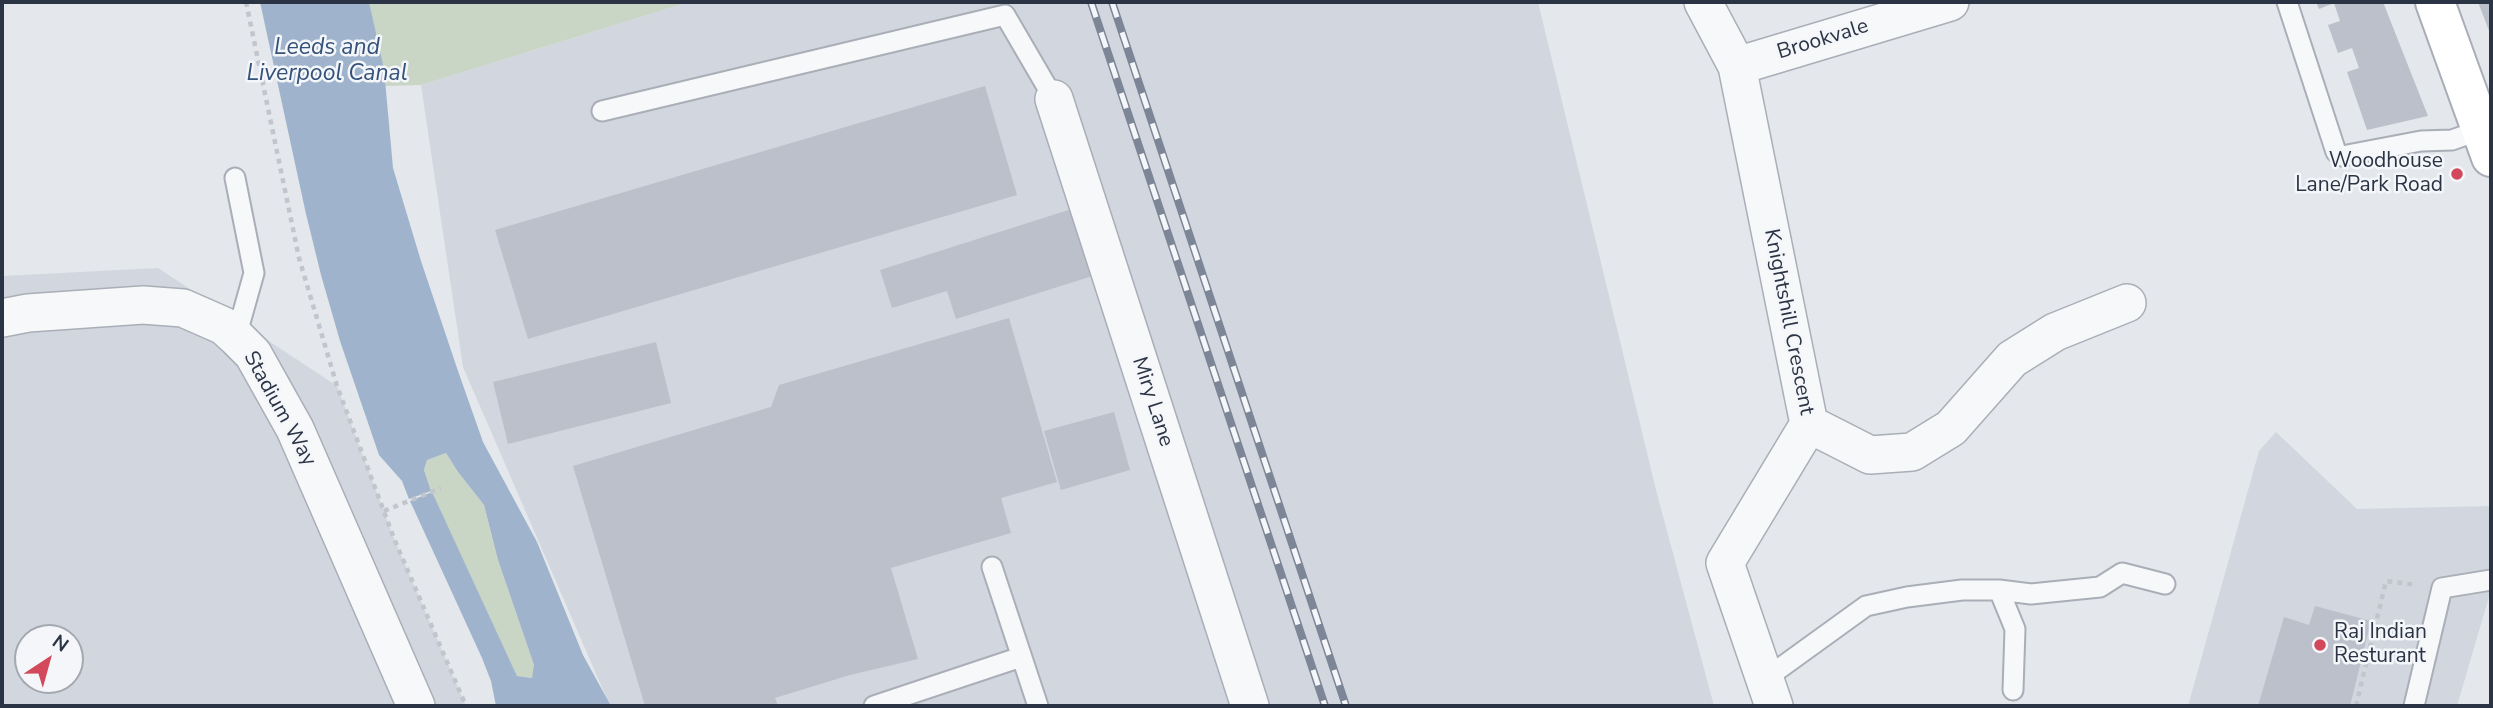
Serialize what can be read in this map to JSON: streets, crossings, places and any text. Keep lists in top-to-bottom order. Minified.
{"streets":{"street":["Brookvale","Knightshill Crescent","Miry Lane","Stadium Way"]},"crossings":[["Brookvale","Knightshill Crescent"]],"water":["Leeds and Liverpool Canal"],"places":["Woodhouse Lane/Park Road","Raj Indian Resturant"],"north":"top right"}
